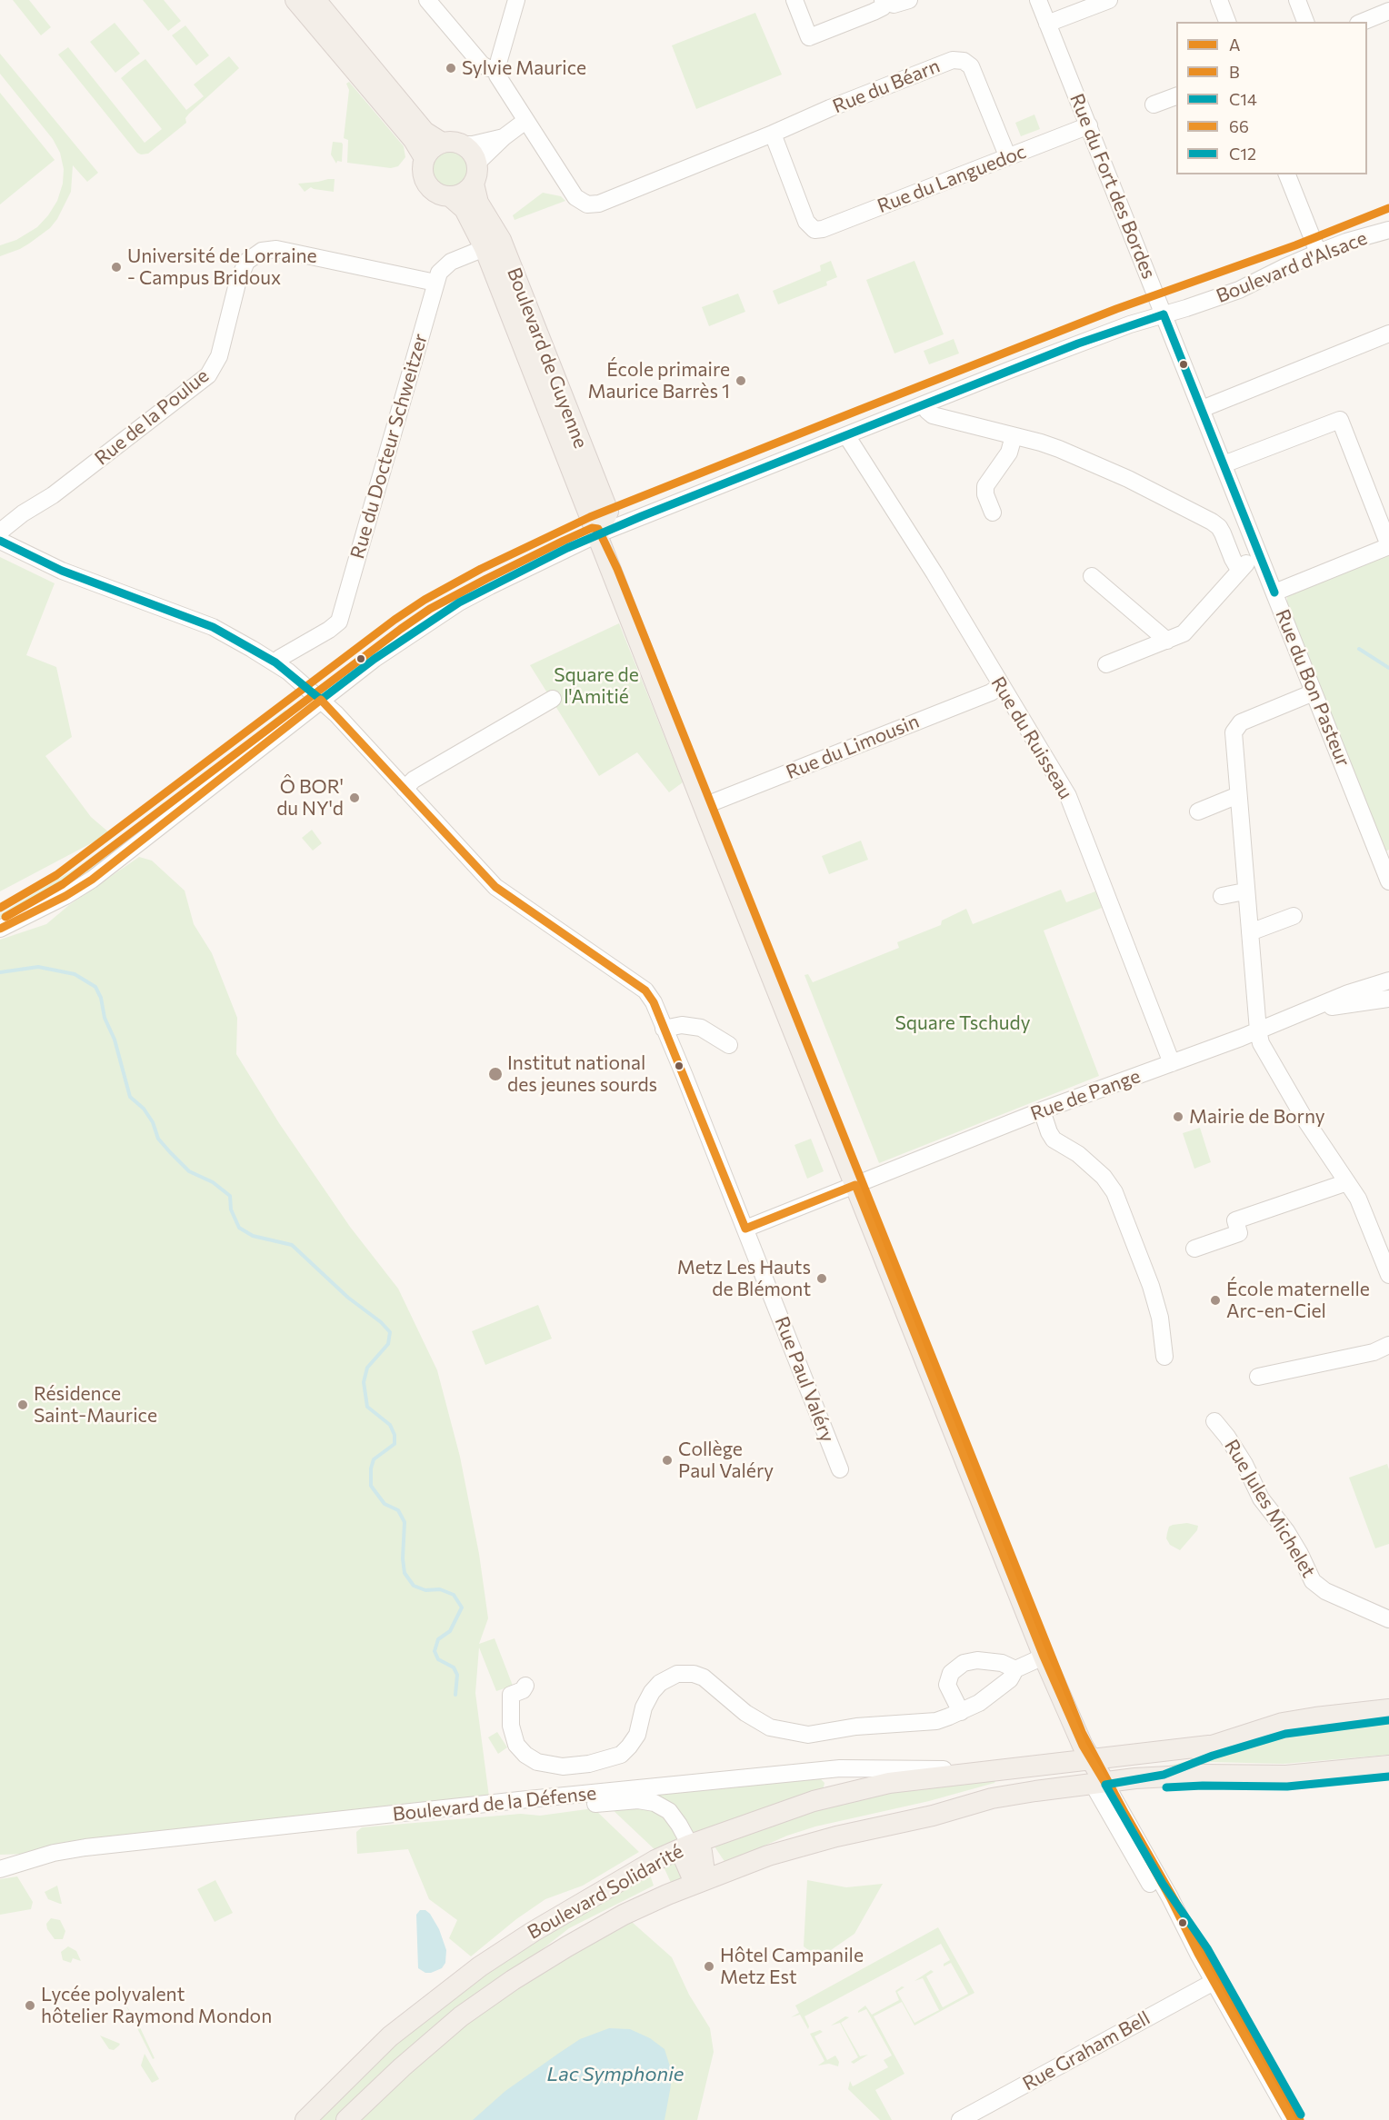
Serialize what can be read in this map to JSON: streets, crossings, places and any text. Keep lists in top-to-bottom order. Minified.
{"streets":{"main road":["Boulevard de Guyenne","Boulevard Solidarité"],"street":["Rue du Béarn","Rue du Languedoc","Rue du Fort des Bordes","Boulevard d'Alsace","Rue de la Poulue","Rue du Docteur Schweitzer","Rue du Bon Pasteur","Rue du Ruisseau","Rue du Limousin","Rue de Pange","Rue Paul Valéry","Rue Jules Michelet","Boulevard de la Défense","Rue Graham Bell"]},"crossings":[["Rue du Béarn","Rue du Languedoc"],["Rue du Languedoc","Rue du Fort des Bordes"],["Rue du Fort des Bordes","Boulevard d'Alsace"],["Rue du Fort des Bordes","Rue du Bon Pasteur"],["Boulevard d'Alsace","Boulevard de Guyenne"],["Boulevard d'Alsace","Rue du Ruisseau"],["Boulevard d'Alsace","Rue Paul Valéry"],["Boulevard de Guyenne","Rue du Docteur Schweitzer"],["Boulevard de Guyenne","Rue du Limousin"],["Boulevard de Guyenne","Rue de Pange"],["Boulevard de Guyenne","Boulevard Solidarité"],["Rue de la Poulue","Rue du Docteur Schweitzer"],["Rue du Docteur Schweitzer","Rue Paul Valéry"],["Rue du Ruisseau","Rue du Limousin"],["Rue du Ruisseau","Rue de Pange"],["Rue de Pange","Rue Paul Valéry"],["Boulevard de la Défense","Boulevard Solidarité"]],"water":["Lac Symphonie"],"parks":["Square de l'Amitié","Square Tschudy"],"places":["Sylvie Maurice","Université de Lorraine - Campus Bridoux","École primaire Maurice Barrès 1","Ô BOR' du NY'd","Institut national des jeunes sourds","Mairie de Borny","Metz Les Hauts de Blémont","École maternelle Arc-en-Ciel","Résidence Saint-Maurice","Collège Paul Valéry","Hôtel Campanile Metz Est","Lycée polyvalent hôtelier Raymond Mondon"],"lines":["transit line A","transit line C14","transit line B","transit line 66","transit line C12"],"legend":["A","B","C14","66","C12"]}
